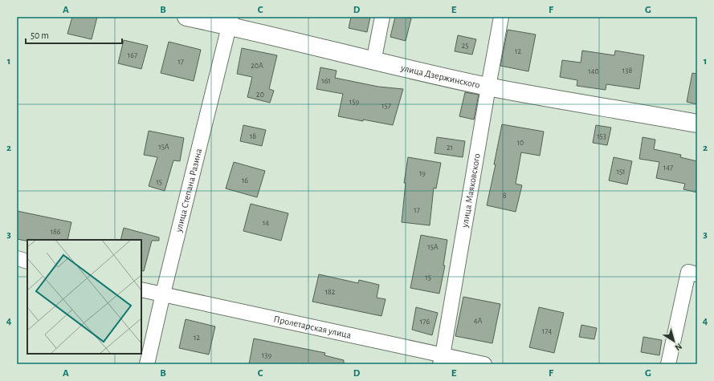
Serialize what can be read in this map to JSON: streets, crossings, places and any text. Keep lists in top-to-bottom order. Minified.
{"streets":{"street":["улица Дзержинского","улица Степана Разина","улица Маяковского","Пролетарская улица"]},"crossings":[["улица Дзержинского","улица Степана Разина"],["улица Дзержинского","улица Маяковского"],["улица Степана Разина","Пролетарская улица"],["улица Маяковского","Пролетарская улица"]],"house_numbers":["25","12","167","17","20А","138","140","161","20","159","157","18","153","10","15А","21","147","151","19","16","15","8","17","14","186","15А","15","182","4А","176","174","12","139"],"scale_bar":"50 m","north":"bottom right","grid":{"columns":["A","B","C","D","E","F","G"],"rows":["1","2","3","4"]}}
